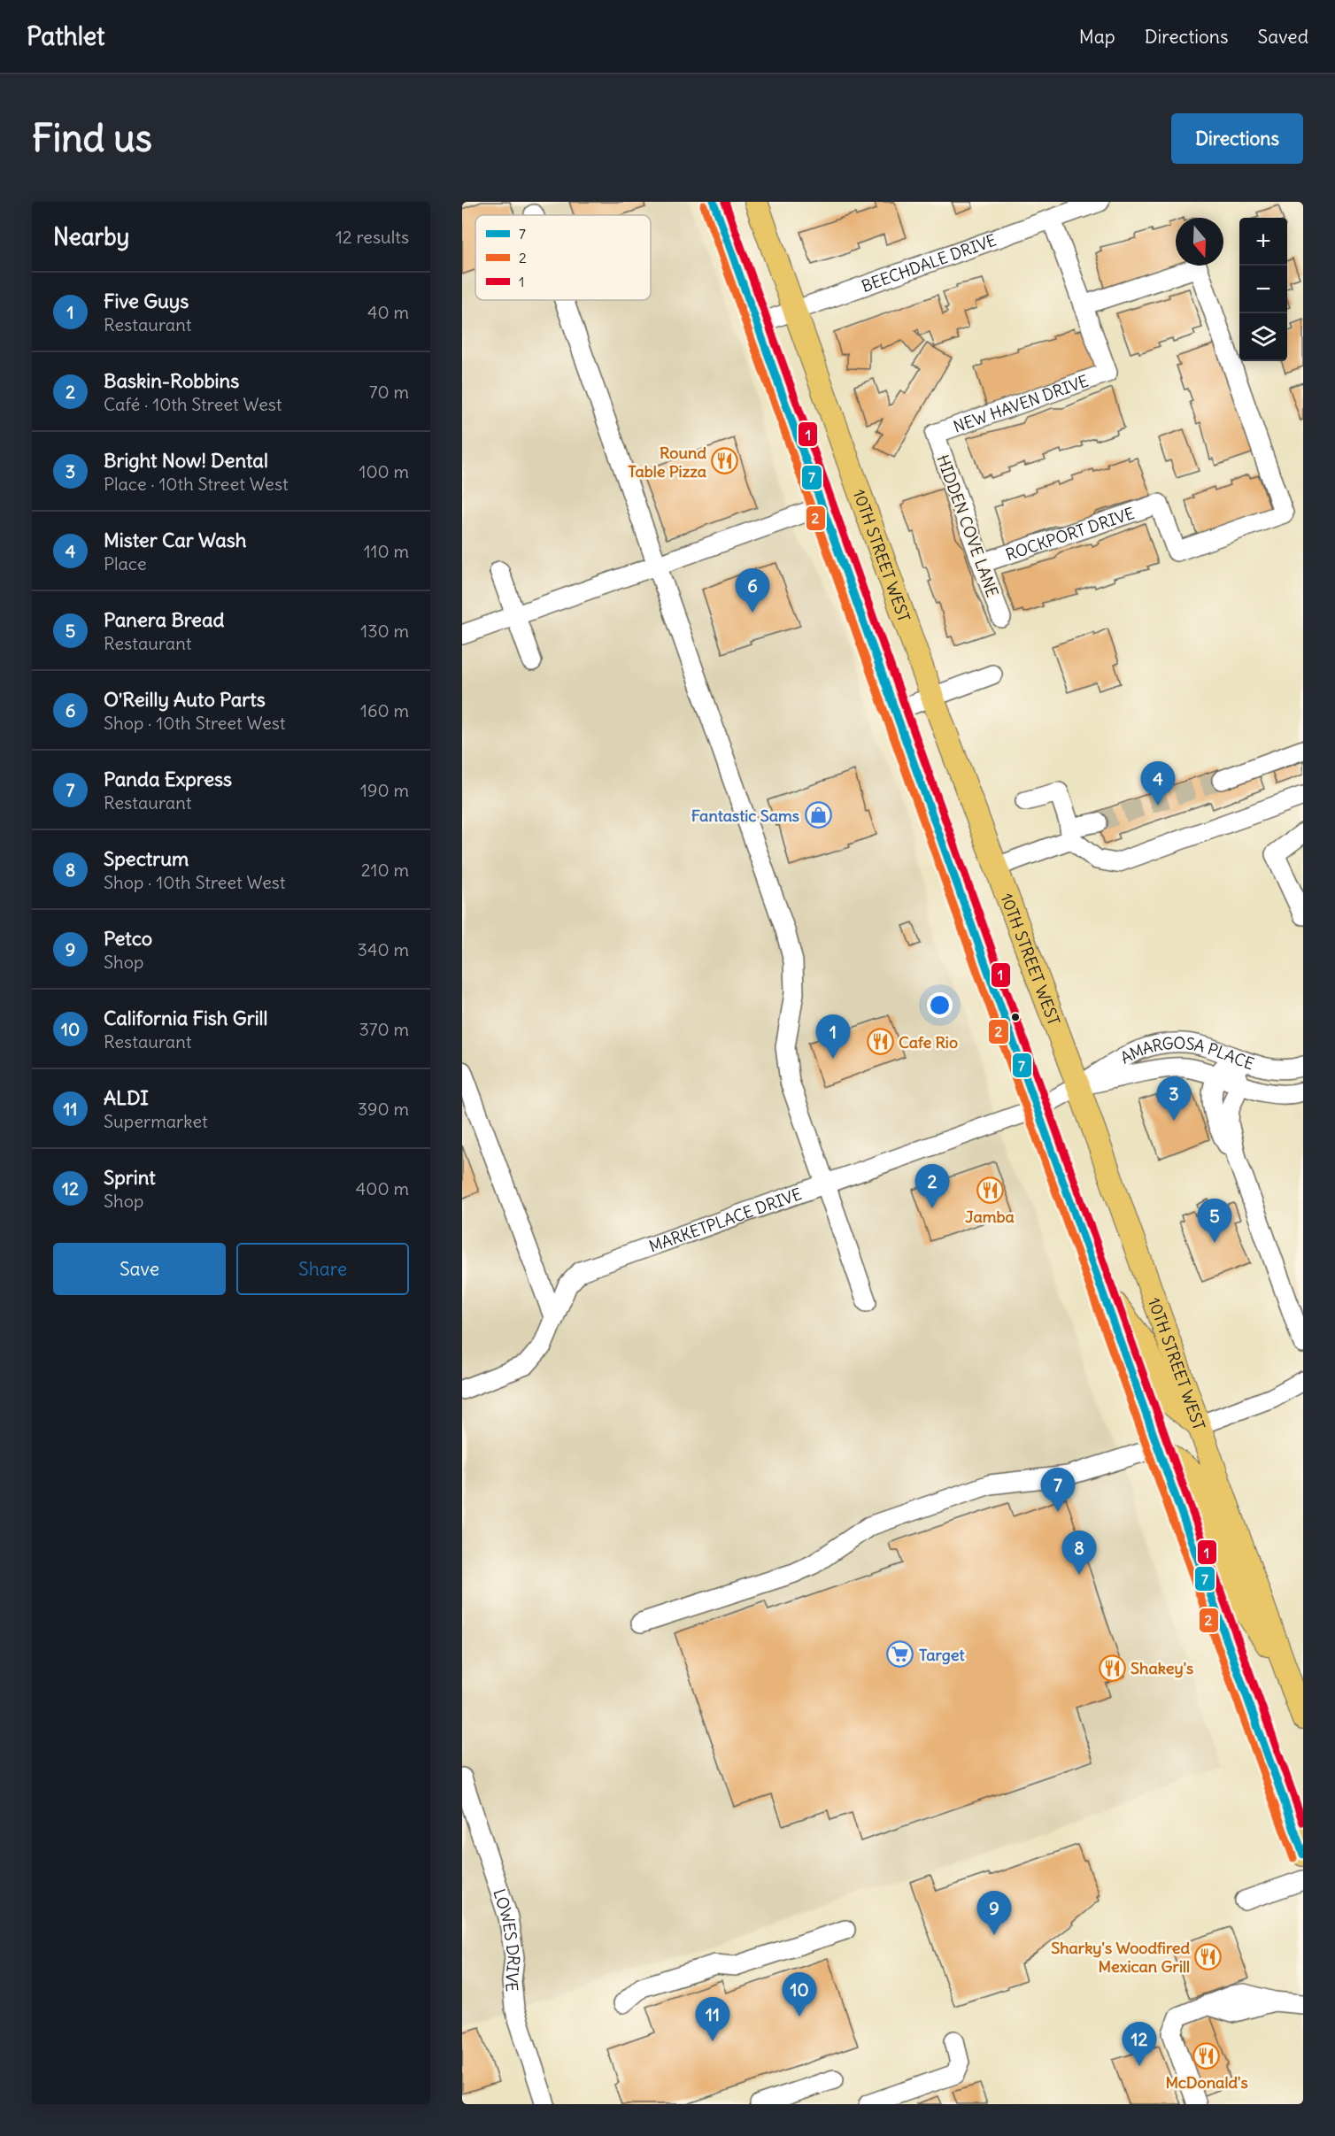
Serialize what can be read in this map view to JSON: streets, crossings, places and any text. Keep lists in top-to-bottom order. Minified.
{"streets":{"main road":["10TH STREET WEST"],"street":["BEECHDALE DRIVE","NEW HAVEN DRIVE","HIDDEN COVE LANE","ROCKPORT DRIVE","AMARGOSA PLACE","MARKETPLACE DRIVE","LOWES DRIVE"]},"crossings":[["BEECHDALE DRIVE","10TH STREET WEST"],["NEW HAVEN DRIVE","HIDDEN COVE LANE"],["NEW HAVEN DRIVE","ROCKPORT DRIVE"],["HIDDEN COVE LANE","ROCKPORT DRIVE"],["10TH STREET WEST","AMARGOSA PLACE"],["AMARGOSA PLACE","MARKETPLACE DRIVE"]],"places":{"restaurant":["Round Table Pizza","Cafe Rio","Jamba","Shakey's","Sharky's Woodfired Mexican Grill","McDonald's"],"shop":["Fantastic Sams"],"supermarket":["Target"]},"lines":["transit line 7","transit line 1","transit line 2"],"legend":["7","2","1"],"north":"bottom","page":{"header":"Pathlet","nav":["Map","Directions","Saved"],"buttons":["Directions",["Save","Share"]],"title":"Find us","heading":["Nearby","12 results"],"map_buttons":["+","−"],"list":[{"mark":"1","name":"Five Guys","note":"Restaurant","value":"40 m"},{"mark":"2","name":"Baskin-Robbins","note":"Café · 10th Street West","value":"70 m"},{"mark":"3","name":"Bright Now! Dental","note":"Place · 10th Street West","value":"100 m"},{"mark":"4","name":"Mister Car Wash","note":"Place","value":"110 m"},{"mark":"5","name":"Panera Bread","note":"Restaurant","value":"130 m"},{"mark":"6","name":"O'Reilly Auto Parts","note":"Shop · 10th Street West","value":"160 m"},{"mark":"7","name":"Panda Express","note":"Restaurant","value":"190 m"},{"mark":"8","name":"Spectrum","note":"Shop · 10th Street West","value":"210 m"},{"mark":"9","name":"Petco","note":"Shop","value":"340 m"},{"mark":"10","name":"California Fish Grill","note":"Restaurant","value":"370 m"},{"mark":"11","name":"ALDI","note":"Supermarket","value":"390 m"},{"mark":"12","name":"Sprint","note":"Shop","value":"400 m"}],"pins":["6","4","1","3","2","5","7","8","9","10","11","12"]}}
